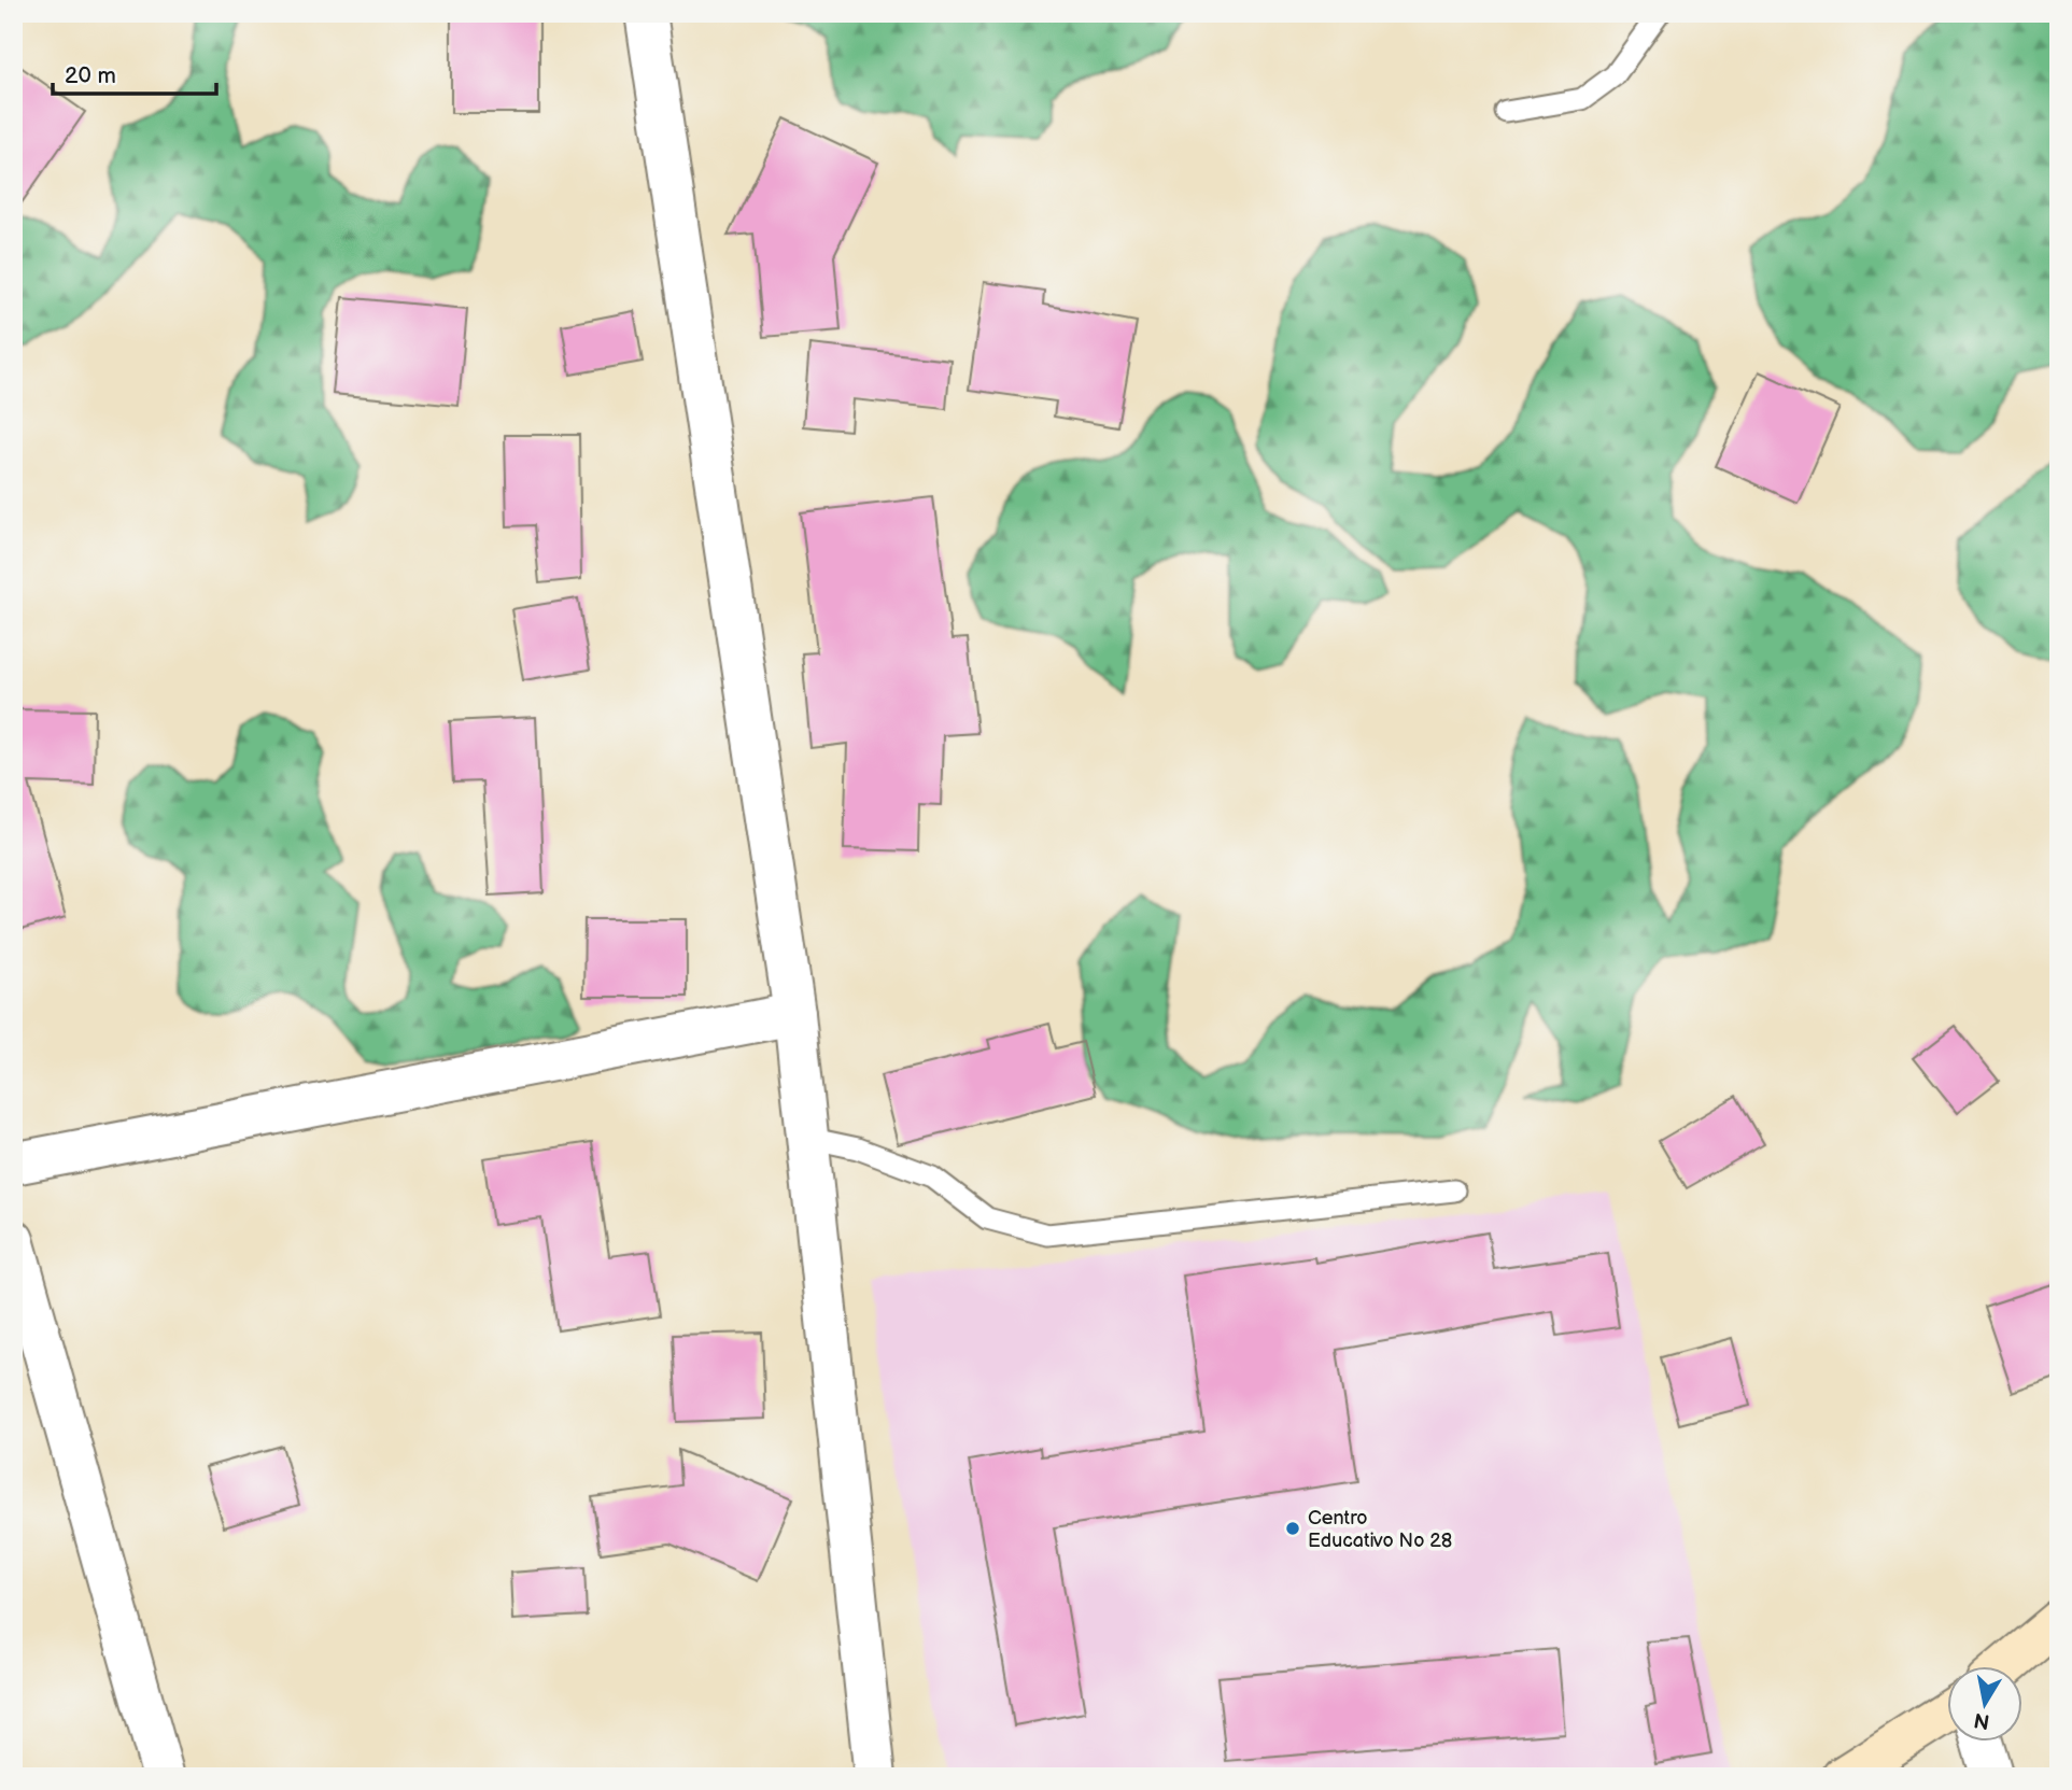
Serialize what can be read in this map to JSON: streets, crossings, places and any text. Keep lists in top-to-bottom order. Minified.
{"places":["Centro Educativo No 28"],"scale_bar":"20 m","north":"bottom"}
